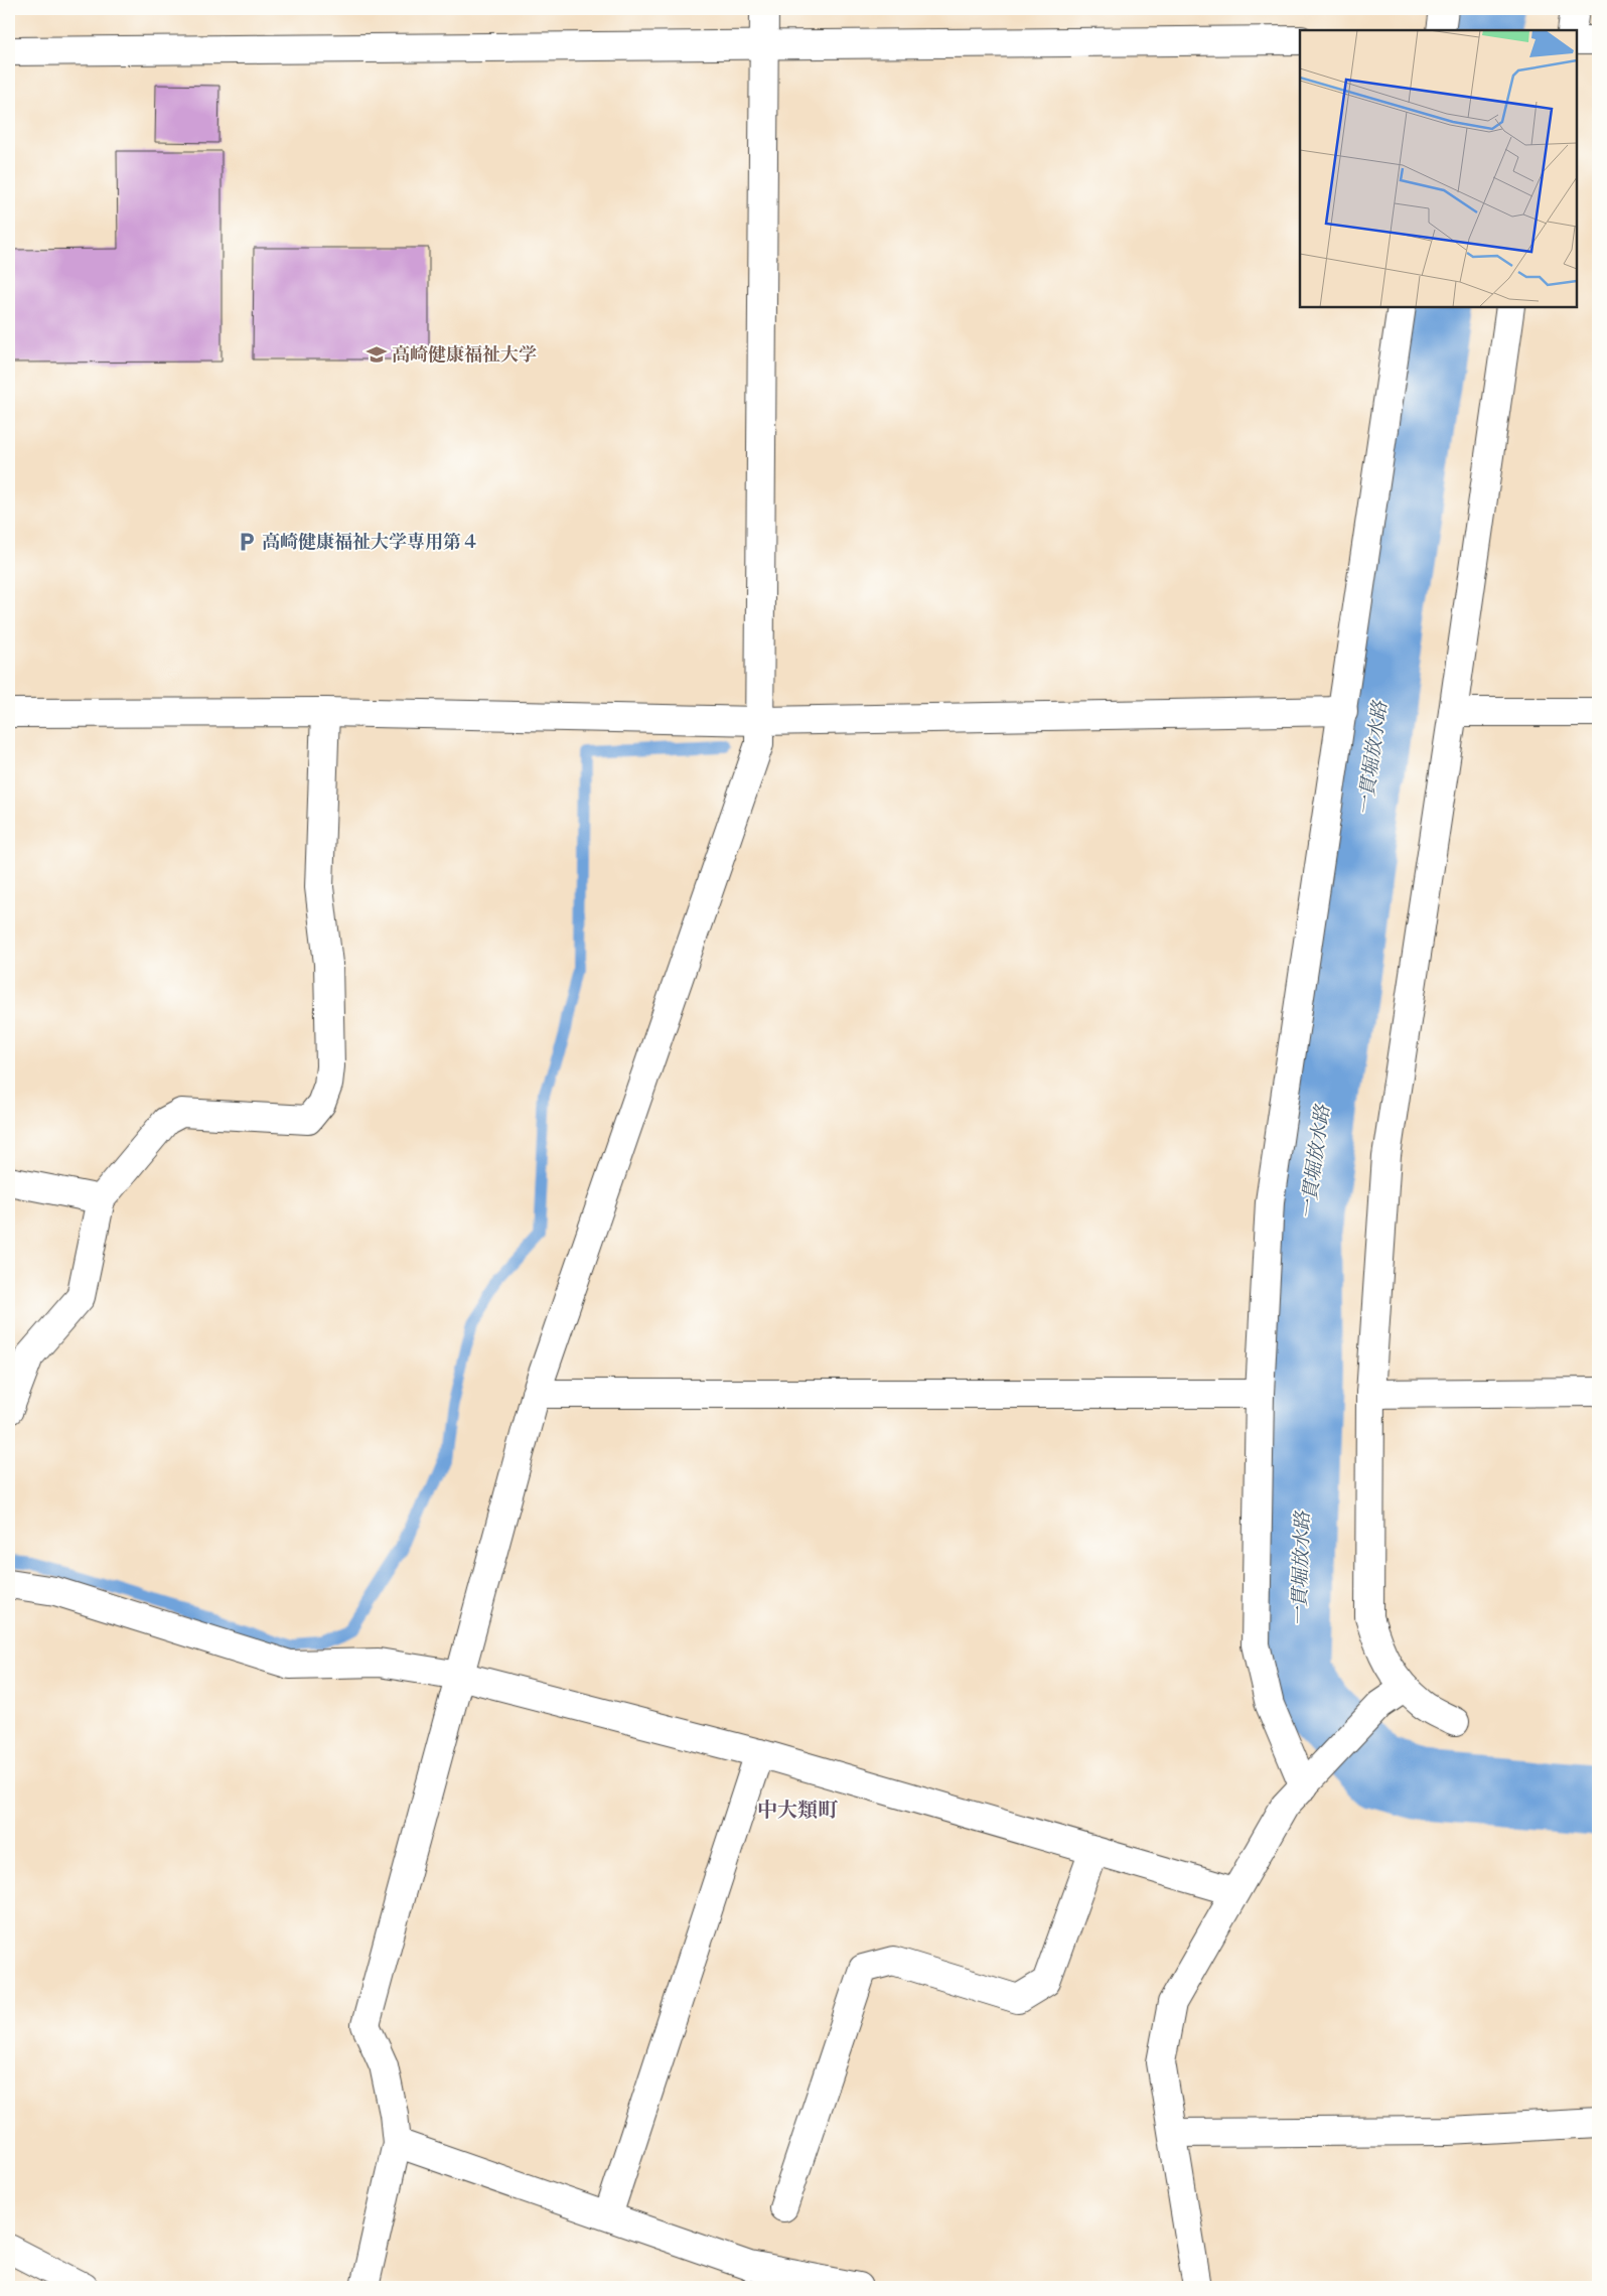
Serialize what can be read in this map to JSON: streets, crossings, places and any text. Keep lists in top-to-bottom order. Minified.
{"districts":["中大類町"],"water":["一貫堀放水路"],"places":{"school or university":["高崎健康福祉大学"],"parking":["高崎健康福祉大学専用第４"]}}
